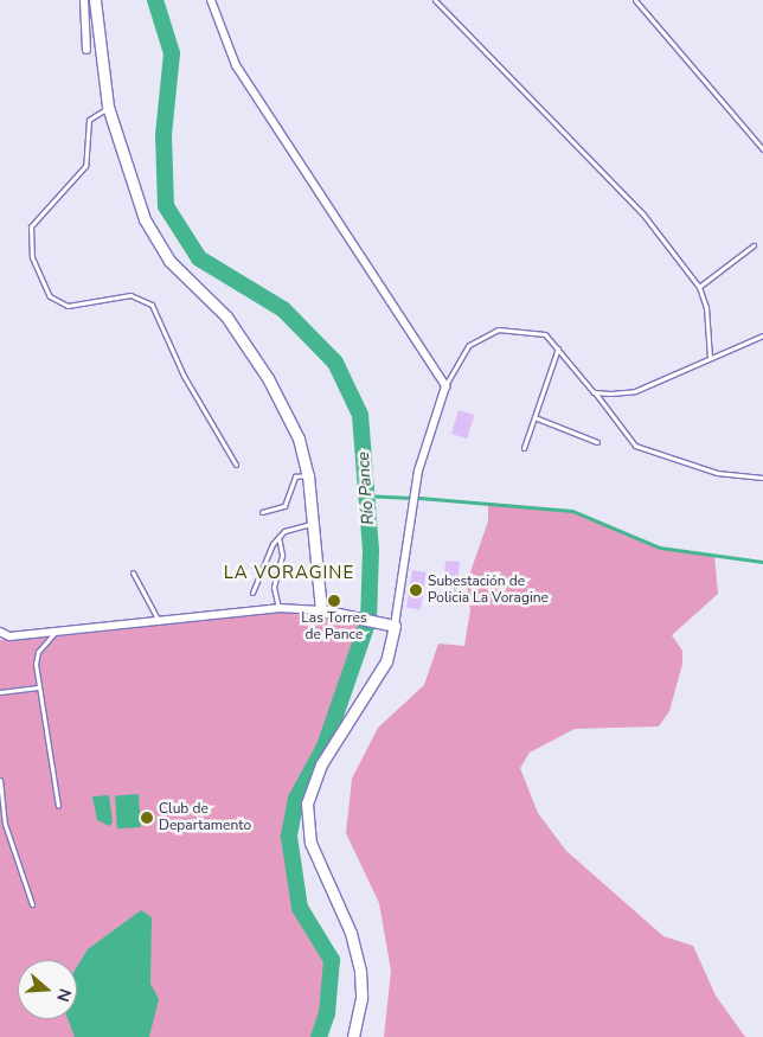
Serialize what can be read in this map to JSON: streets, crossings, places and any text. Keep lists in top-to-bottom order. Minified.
{"districts":["LA VORAGINE"],"water":["Río Pance"],"places":["Subestación de Policia La Voragine","Las Torres de Pance","Club de Departamento"],"north":"right"}
